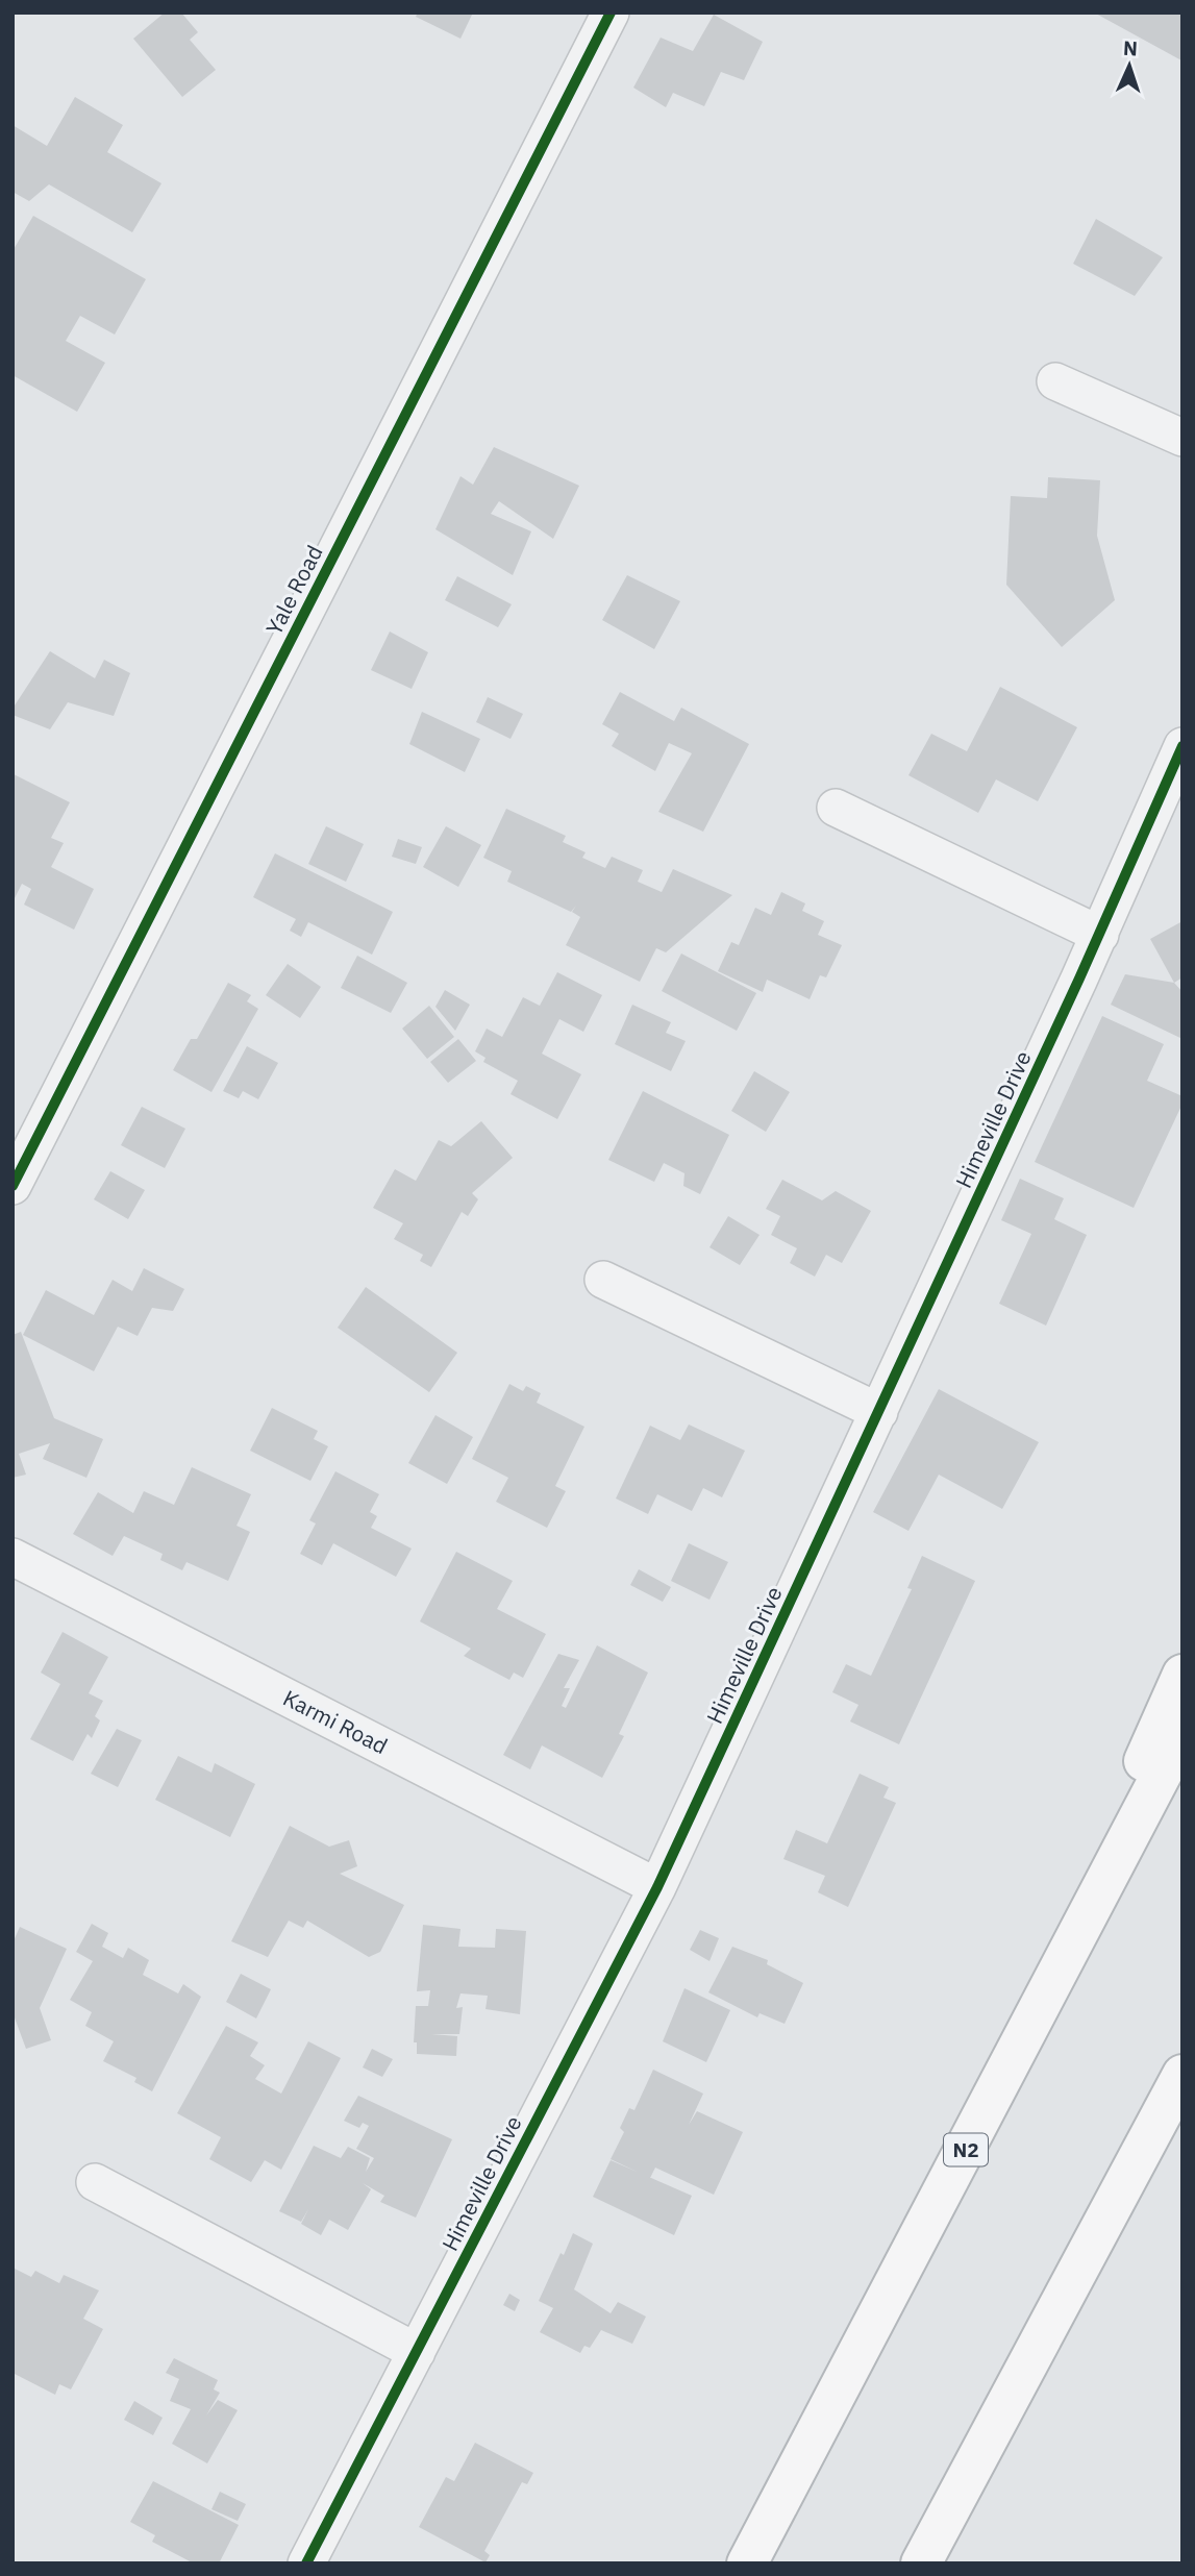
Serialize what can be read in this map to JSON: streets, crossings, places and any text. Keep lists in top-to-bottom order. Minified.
{"streets":{"highway":["N2"],"street":["Yale Road","Himeville Drive","Karmi Road"]},"crossings":[["Himeville Drive","Karmi Road"]],"north":"top"}
